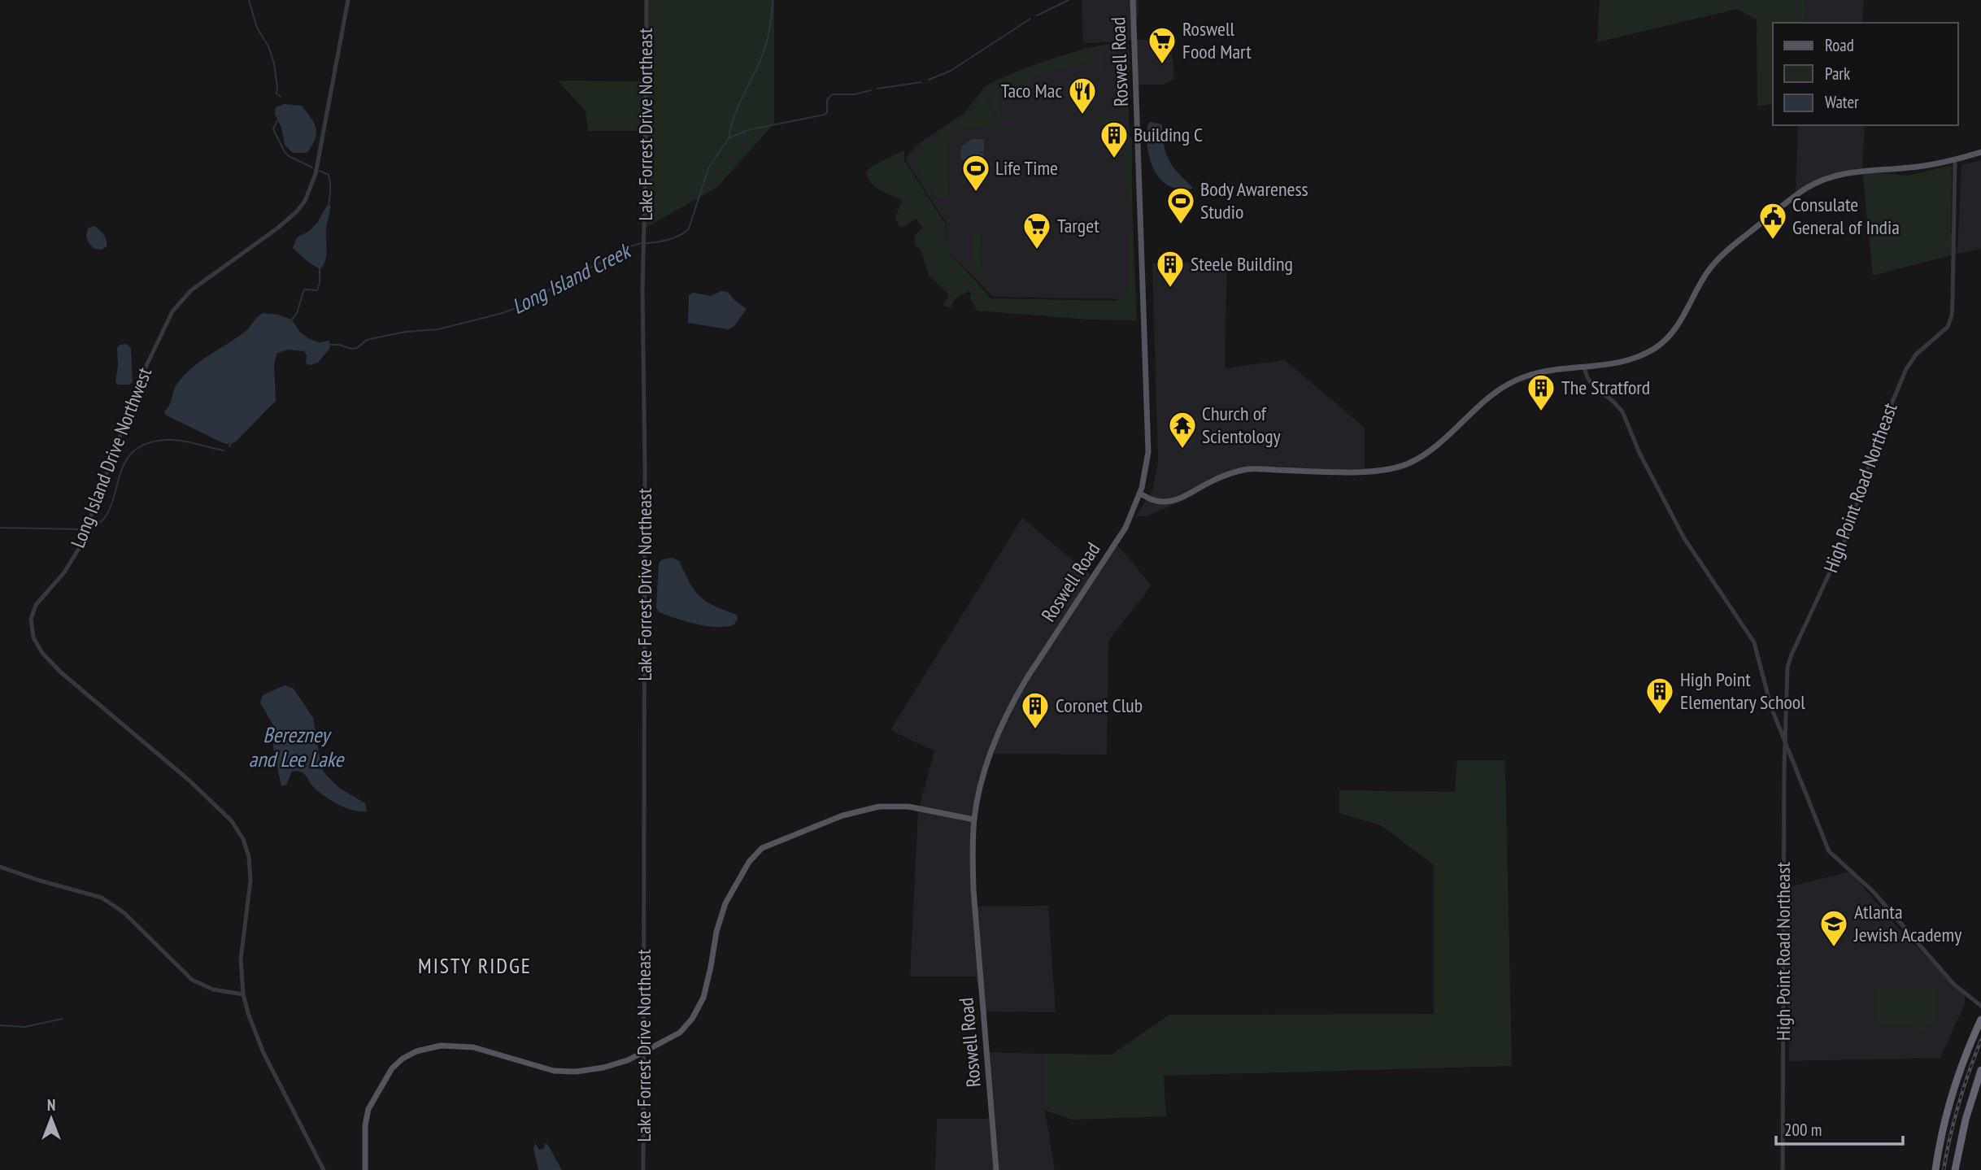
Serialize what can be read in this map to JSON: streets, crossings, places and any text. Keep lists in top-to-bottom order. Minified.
{"streets":{"main road":["Roswell Road"],"street":["Lake Forrest Drive Northeast","Long Island Drive Northwest","High Point Road Northeast"]},"districts":["MISTY RIDGE"],"water":["Long Island Creek","Berezney and Lee Lake"],"places":{"supermarket":["Roswell Food Mart","Target"],"restaurant":["Taco Mac"],"building":["Building C","Steele Building","The Stratford","High Point Elementary School","Coronet Club"],"sports":["Life Time","Body Awareness Studio"],"public building":["Consulate General of India"],"temple":["Church of Scientology"],"school or university":["Atlanta Jewish Academy"]},"legend":["Road","Park","Water"],"scale_bar":"200 m","north":"top"}
